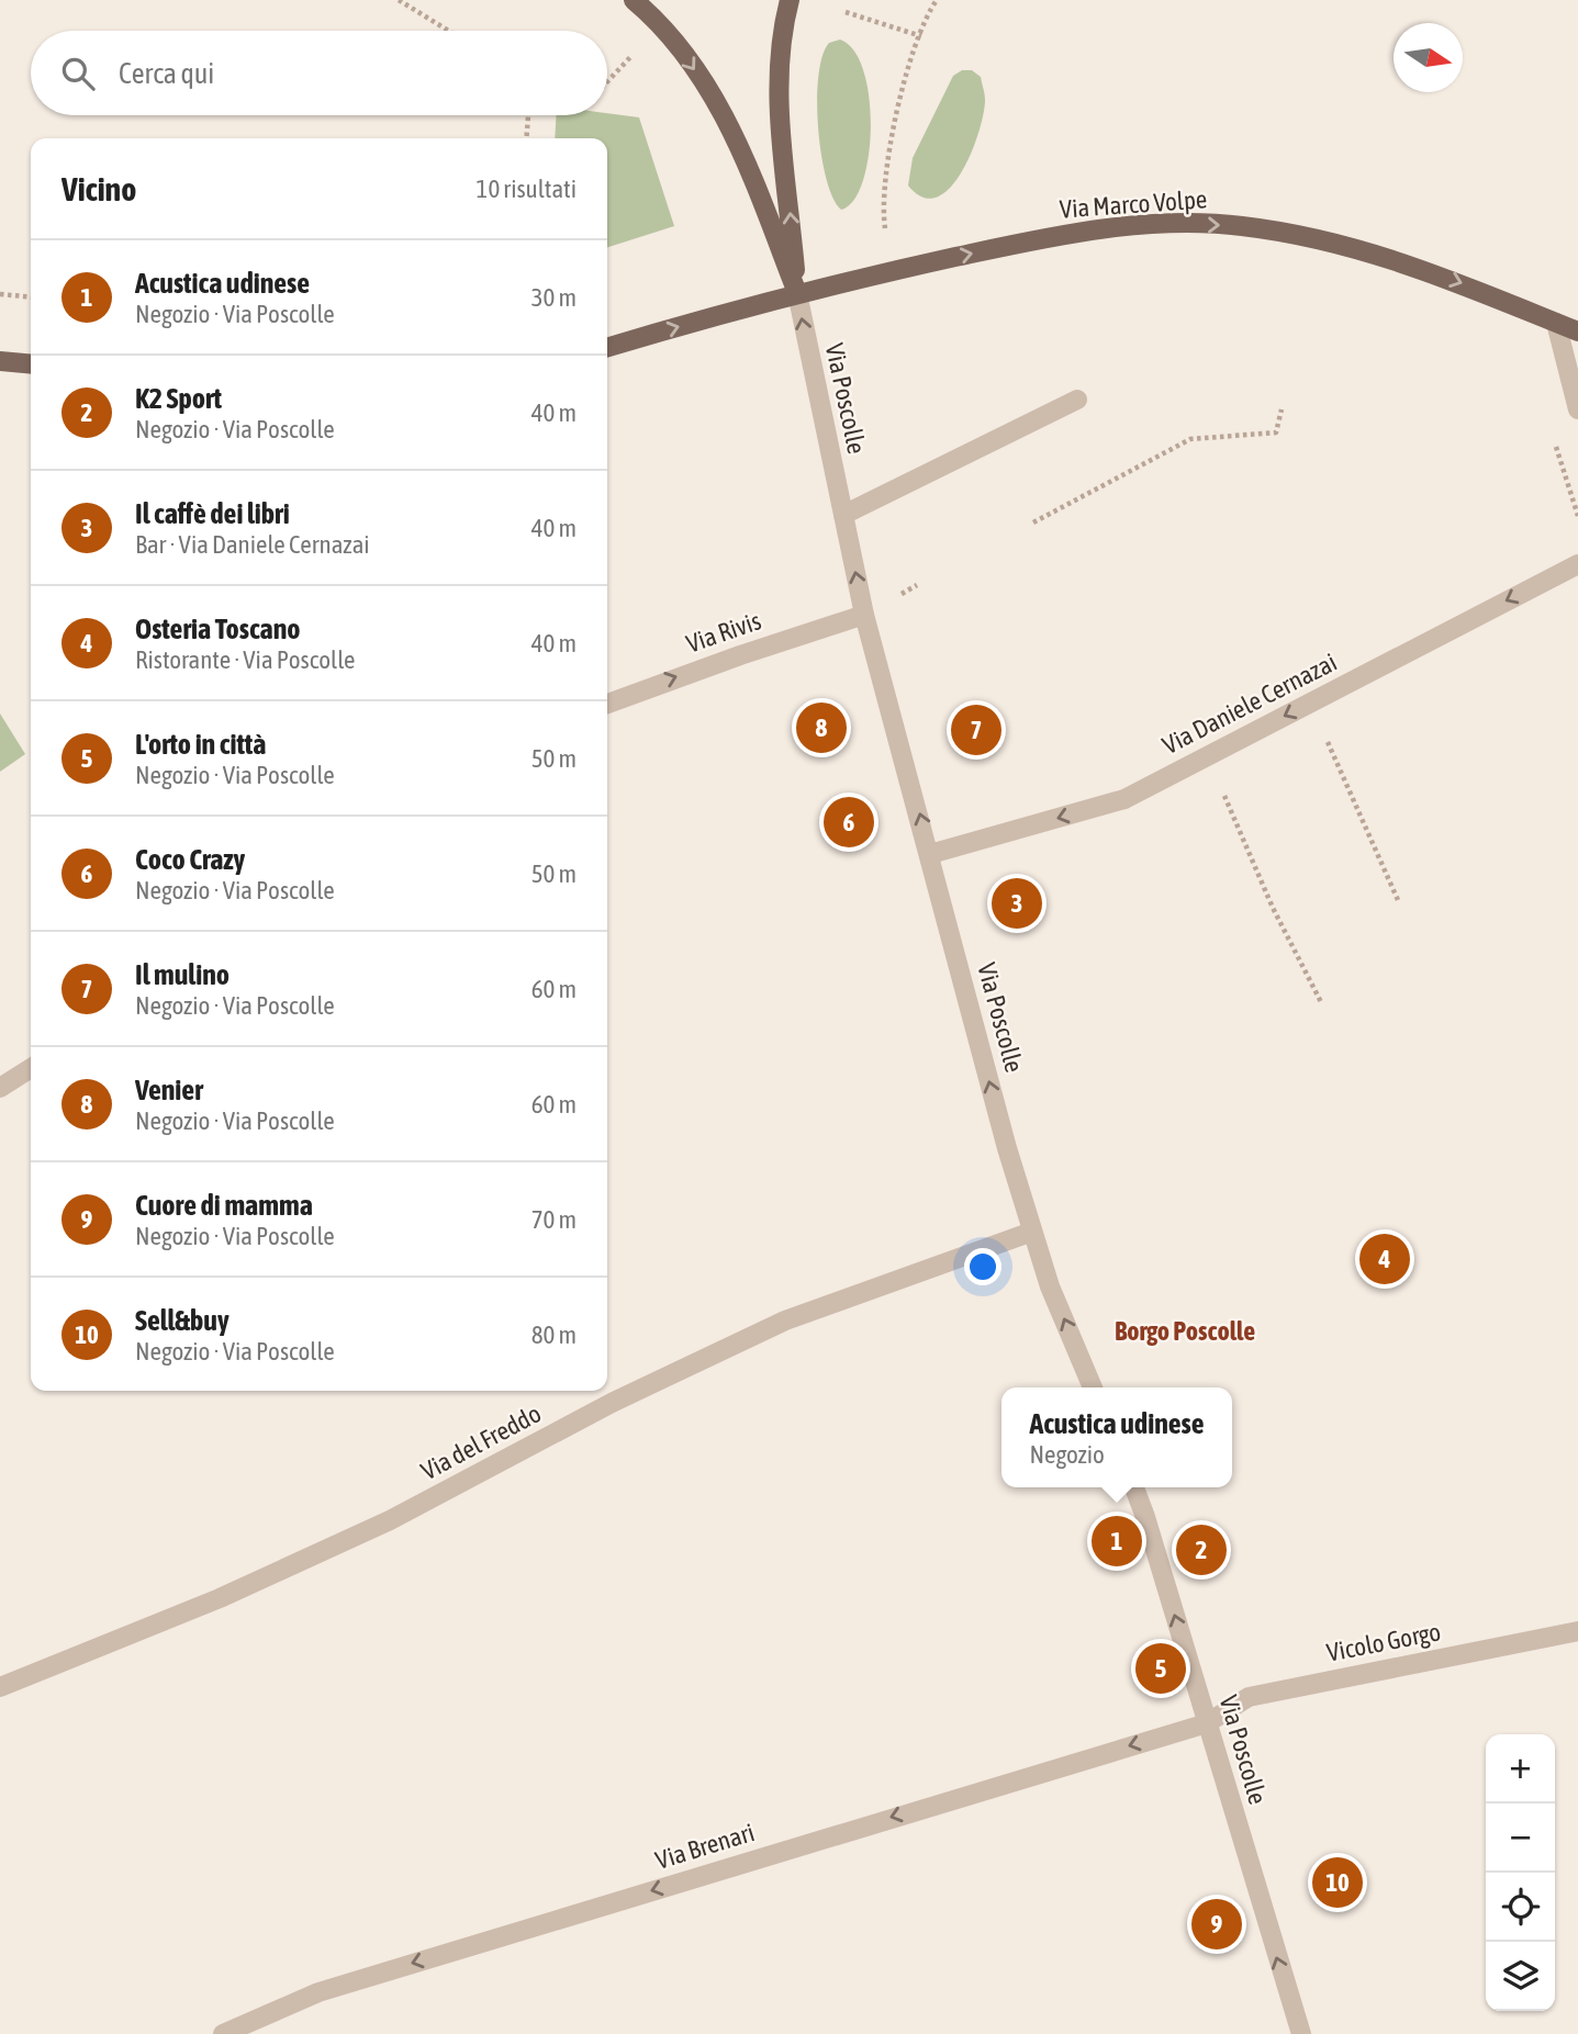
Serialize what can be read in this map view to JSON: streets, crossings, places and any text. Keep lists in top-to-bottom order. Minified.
{"streets":{"main road":["Via Marco Volpe"],"street":["Via Poscolle","Via Rivis","Via Daniele Cernazai","Via del Freddo","Vicolo Gorgo","Via Brenari"]},"crossings":[["Via Marco Volpe","Via Poscolle"],["Via Poscolle","Via Rivis"],["Via Poscolle","Via Daniele Cernazai"],["Via Poscolle","Via del Freddo"],["Via Poscolle","Vicolo Gorgo"],["Via Poscolle","Via Brenari"],["Vicolo Gorgo","Via Brenari"]],"one_way":["Via Marco Volpe","Via Poscolle","Via Rivis","Via Daniele Cernazai","Via Brenari"],"districts":["Borgo Poscolle"],"north":"right","page":{"search":"Cerca qui","heading":["Vicino","10 risultati"],"list":[{"mark":"1","name":"Acustica udinese","note":"Negozio · Via Poscolle","value":"30 m"},{"mark":"2","name":"K2 Sport","note":"Negozio · Via Poscolle","value":"40 m"},{"mark":"3","name":"Il caffè dei libri","note":"Bar · Via Daniele Cernazai","value":"40 m"},{"mark":"4","name":"Osteria Toscano","note":"Ristorante · Via Poscolle","value":"40 m"},{"mark":"5","name":"L'orto in città","note":"Negozio · Via Poscolle","value":"50 m"},{"mark":"6","name":"Coco Crazy","note":"Negozio · Via Poscolle","value":"50 m"},{"mark":"7","name":"Il mulino","note":"Negozio · Via Poscolle","value":"60 m"},{"mark":"8","name":"Venier","note":"Negozio · Via Poscolle","value":"60 m"},{"mark":"9","name":"Cuore di mamma","note":"Negozio · Via Poscolle","value":"70 m"},{"mark":"10","name":"Sell&buy","note":"Negozio · Via Poscolle","value":"80 m"}],"pins":["8","7","6","3","4","1","2","5","10","9"],"popup":["Acustica udinese","Negozio"],"map_buttons":["+","−"]}}
